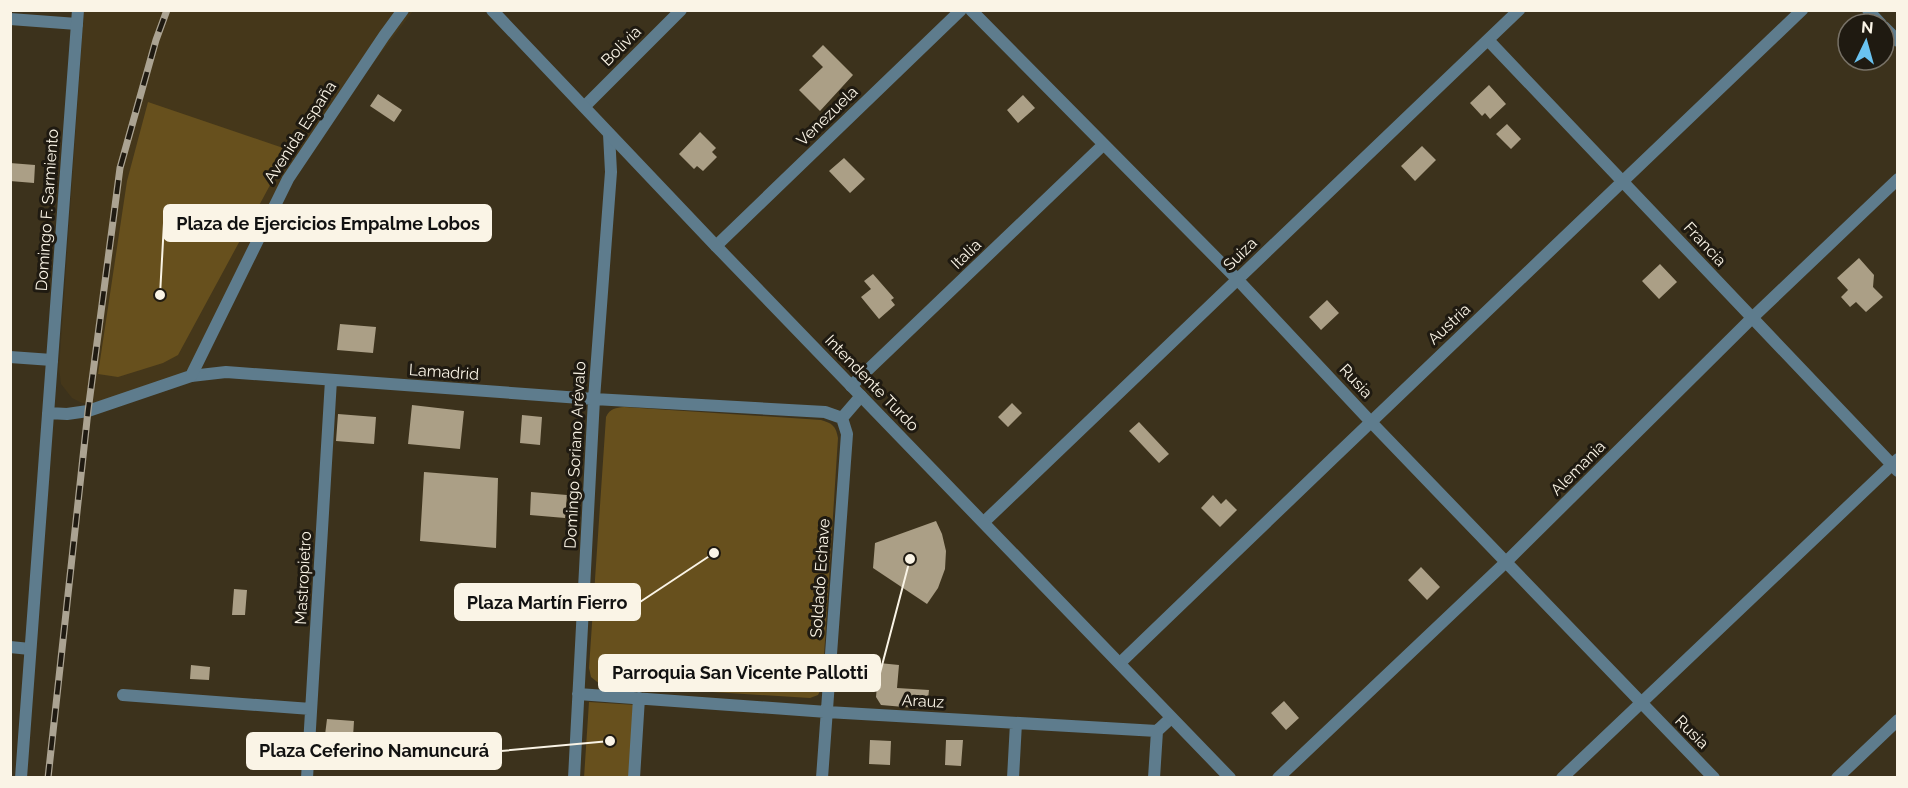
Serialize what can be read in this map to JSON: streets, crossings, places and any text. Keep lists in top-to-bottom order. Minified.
{"streets":{"street":["Bolivia","Venezuela","Avenida España","Domingo F. Sarmiento","Francia","Italia","Suiza","Austria","Lamadrid","Rusia","Intendente Turdo","Domingo Soriano Arévalo","Alemania","Mastropietro","Soldado Echave","Arauz"]},"crossings":[["Bolivia","Intendente Turdo"],["Venezuela","Intendente Turdo"],["Avenida España","Lamadrid"],["Domingo F. Sarmiento","Lamadrid"],["Francia","Suiza"],["Francia","Austria"],["Francia","Alemania"],["Italia","Rusia"],["Italia","Intendente Turdo"],["Suiza","Rusia"],["Suiza","Intendente Turdo"],["Austria","Rusia"],["Austria","Intendente Turdo"],["Lamadrid","Domingo Soriano Arévalo"],["Lamadrid","Mastropietro"],["Lamadrid","Soldado Echave"],["Rusia","Alemania"],["Intendente Turdo","Domingo Soriano Arévalo"],["Domingo Soriano Arévalo","Arauz"],["Soldado Echave","Arauz"]],"places":["Plaza de Ejercicios Empalme Lobos","Plaza Martín Fierro","Parroquia San Vicente Pallotti","Plaza Ceferino Namuncurá"],"north":"top"}
